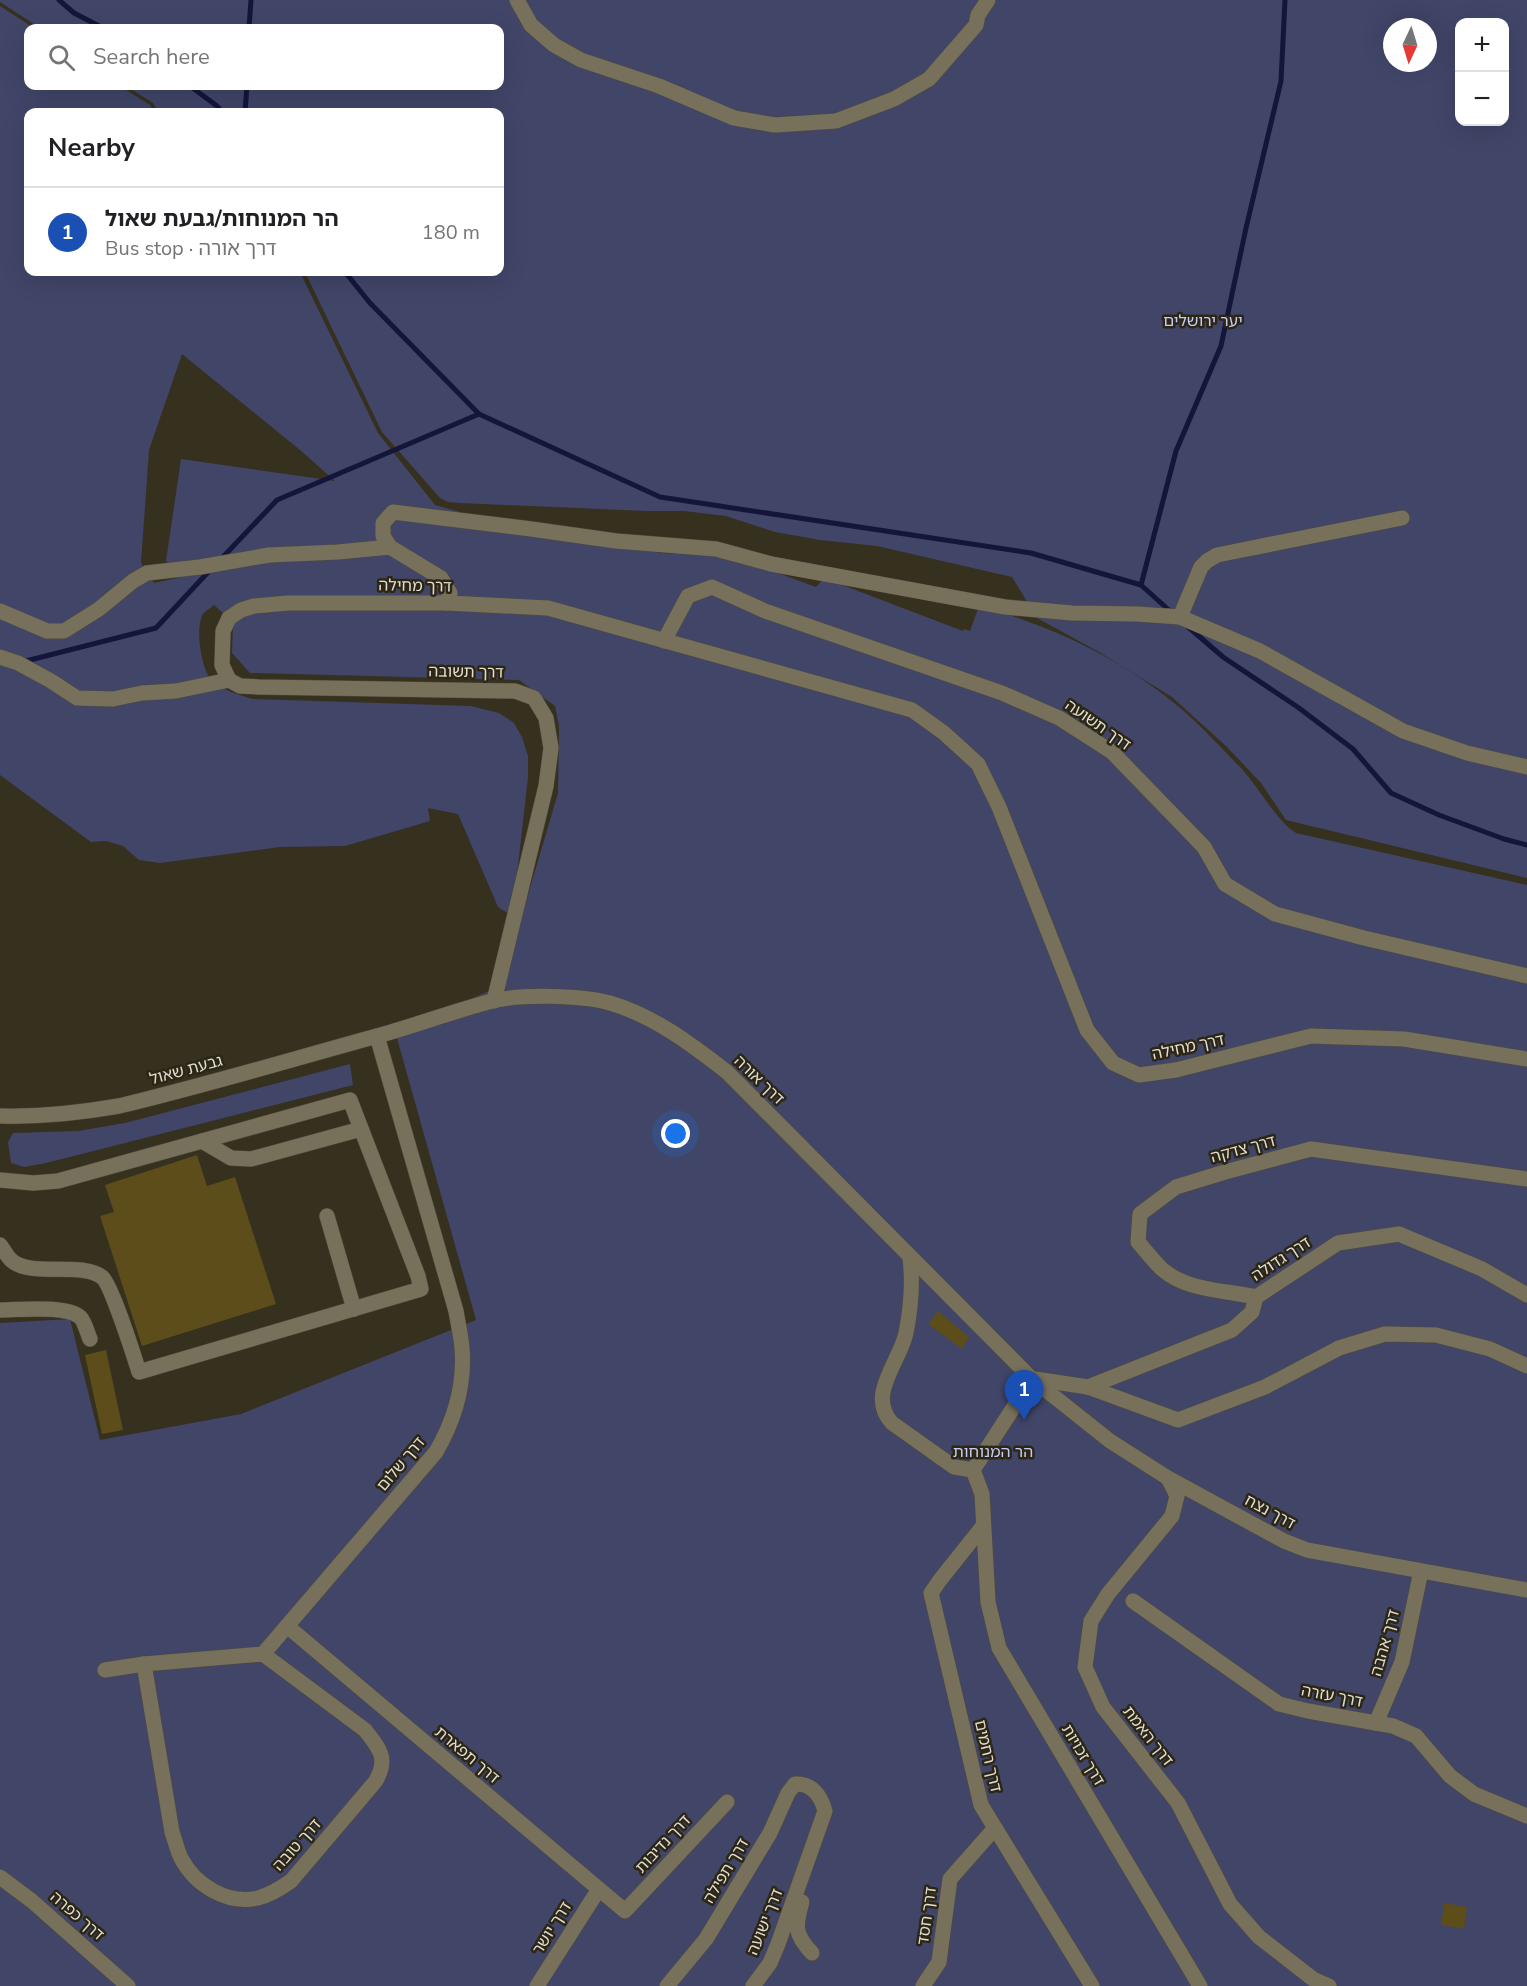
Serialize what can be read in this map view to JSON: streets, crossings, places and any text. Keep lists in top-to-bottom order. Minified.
{"streets":{"street":["דרך מחילה","דרך תשובה","דרך תשועה","גבעת שאול","דרך אורה","דרך צדקה","דרך גדולה","דרך שלום","דרך נצח","דרך אהבה","דרך עזרה","דרך האמת","דרך תפארת","דרך זכויות","דרך רחמים","דרך נדיבות","דרך טובה","דרך תפילה","דרך כפרה","דרך חסד","דרך ישועה","דרך יושר"]},"crossings":[["דרך מחילה","דרך תשובה"],["דרך מחילה","דרך תשועה"],["דרך תשובה","דרך אורה"],["גבעת שאול","דרך אורה"],["גבעת שאול","דרך שלום"],["דרך אורה","דרך שלום"],["דרך אורה","דרך נצח"],["דרך צדקה","דרך גדולה"],["דרך שלום","דרך תפארת"],["דרך שלום","דרך טובה"],["דרך נצח","דרך אהבה"],["דרך נצח","דרך האמת"],["דרך אהבה","דרך עזרה"],["דרך תפארת","דרך נדיבות"],["דרך תפארת","דרך יושר"],["דרך זכויות","דרך רחמים"],["דרך רחמים","דרך חסד"],["דרך תפילה","דרך ישועה"]],"parks":["יער ירושלים","הר המנוחות"],"north":"bottom","page":{"map_buttons":["+","−"],"search":"Search here","heading":"Nearby","list":[{"mark":"1","name":"הר המנוחות/גבעת שאול","note":"Bus stop · דרך אורה","value":"180 m"}],"pins":"1"}}
